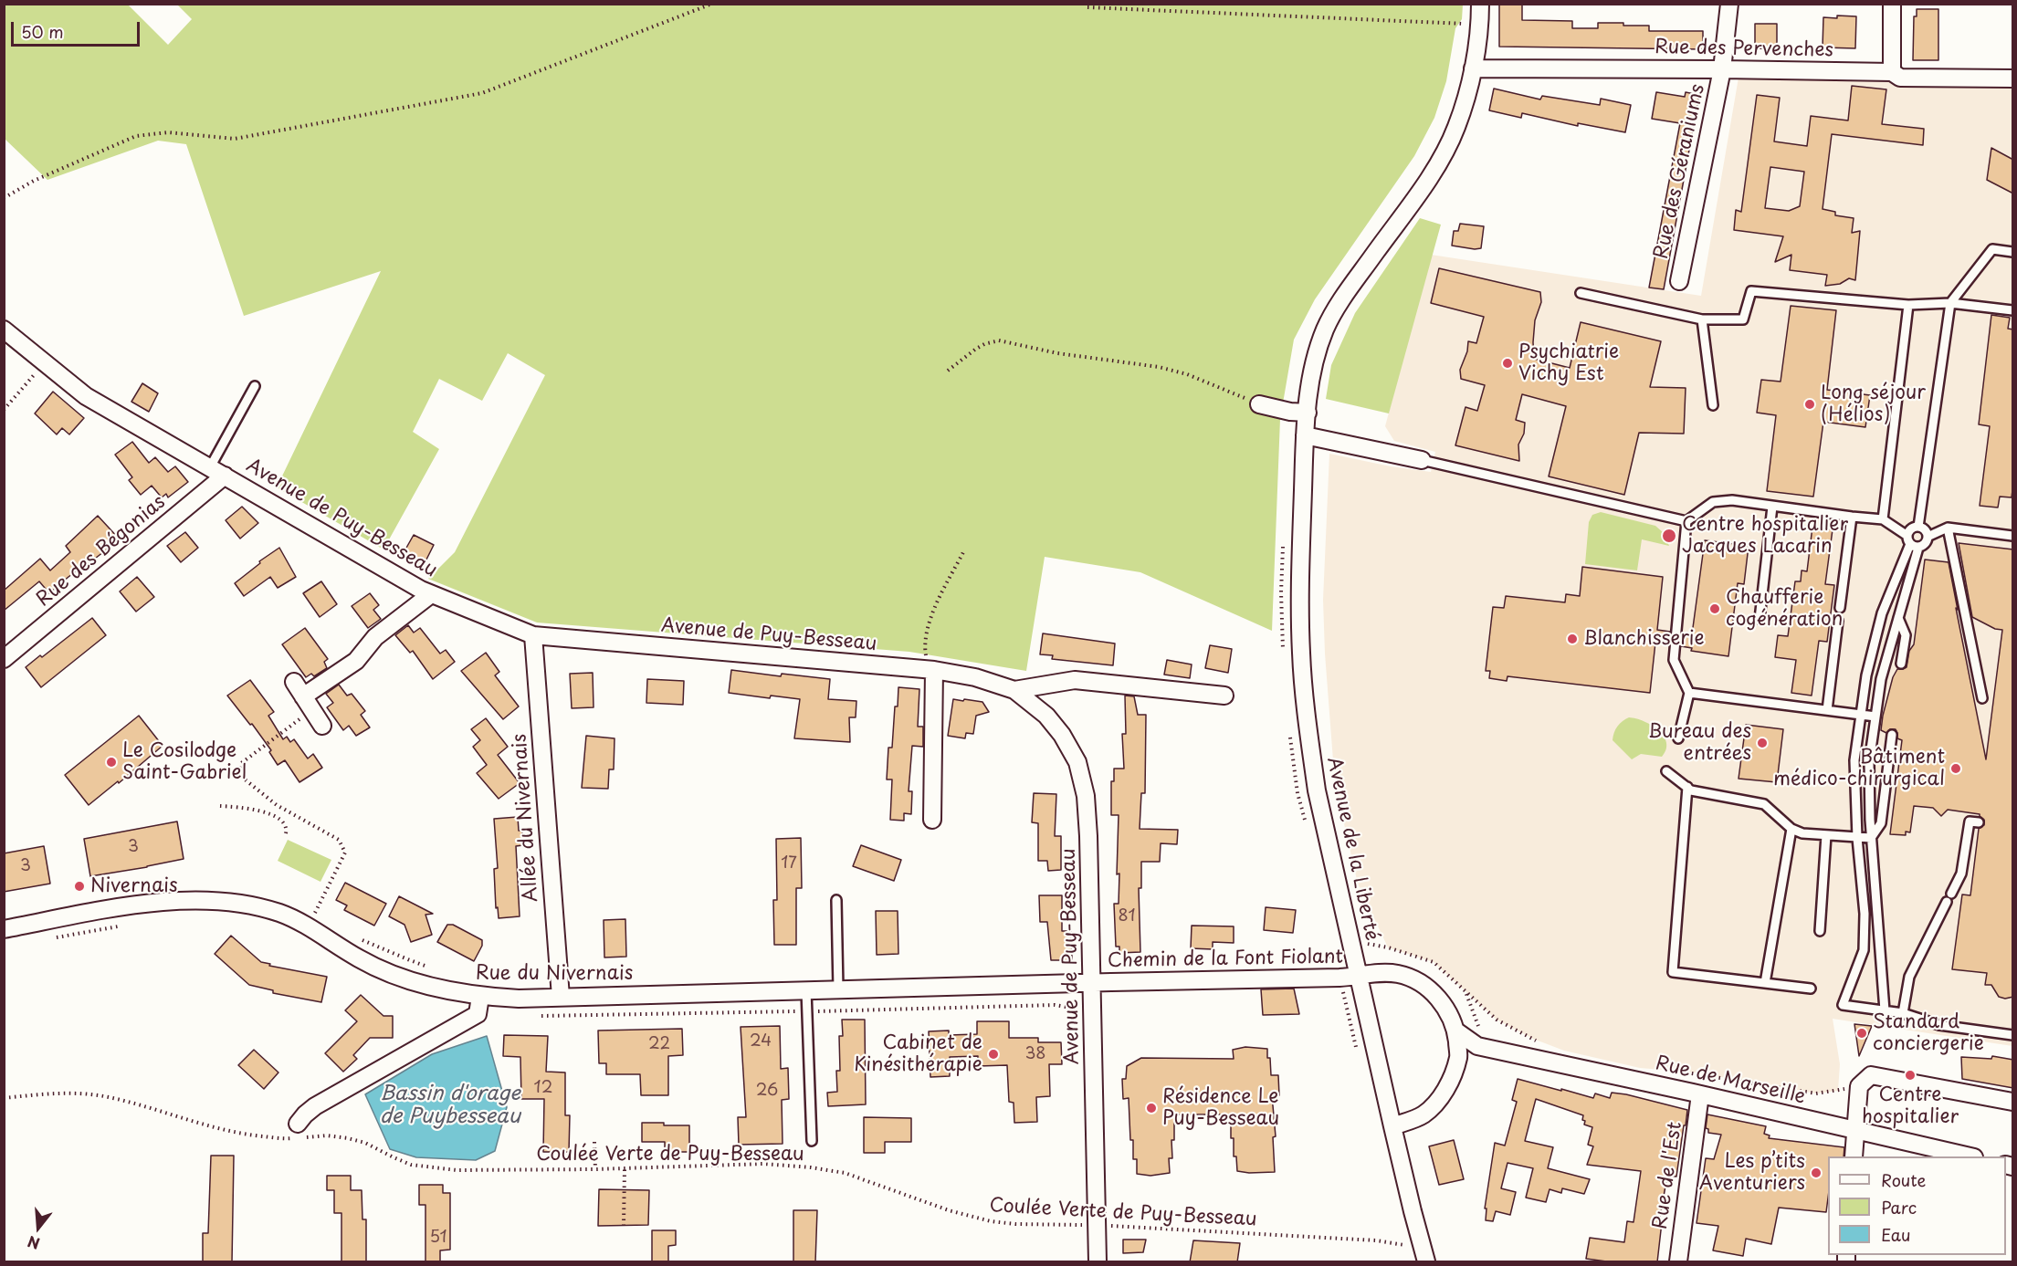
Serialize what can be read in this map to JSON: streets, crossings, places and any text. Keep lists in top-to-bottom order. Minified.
{"streets":{"street":["Rue des Pervenches","Rue des Géraniums","Avenue de Puy-Besseau","Rue des Bégonias","Allée du Nivernais","Avenue de la Liberté","Chemin de la Font Fiolant","Rue du Nivernais","Rue de Marseille","Rue de l'Est"],"path":["Coulée Verte de Puy-Besseau"]},"crossings":[["Rue des Pervenches","Rue des Géraniums"],["Rue des Pervenches","Avenue de la Liberté"],["Avenue de Puy-Besseau","Rue des Bégonias"],["Avenue de Puy-Besseau","Allée du Nivernais"],["Avenue de Puy-Besseau","Chemin de la Font Fiolant"],["Avenue de Puy-Besseau","Rue du Nivernais"],["Avenue de Puy-Besseau","Coulée Verte de Puy-Besseau"],["Allée du Nivernais","Rue du Nivernais"],["Avenue de la Liberté","Chemin de la Font Fiolant"],["Chemin de la Font Fiolant","Rue du Nivernais"],["Chemin de la Font Fiolant","Rue de Marseille"],["Rue de Marseille","Rue de l'Est"]],"water":["Bassin d'orage de Puybesseau"],"places":["Psychiatrie Vichy Est","Long séjour (Hélios)","Centre hospitalier Jacques Lacarin","Chaufferie cogénération","Blanchisserie","Bureau des entrées","Le Cosilodge Saint-Gabriel","Bâtiment médico-chirurgical","Nivernais","Standard conciergerie","Cabinet de Kinésithérapie","Centre hospitalier","Résidence Le Puy-Besseau","Les p’tits Aventuriers"],"house_numbers":["3","17","3","81","24","22","38","12","26","51"],"legend":["Route","Parc","Eau"],"scale_bar":"50 m","north":"bottom"}
